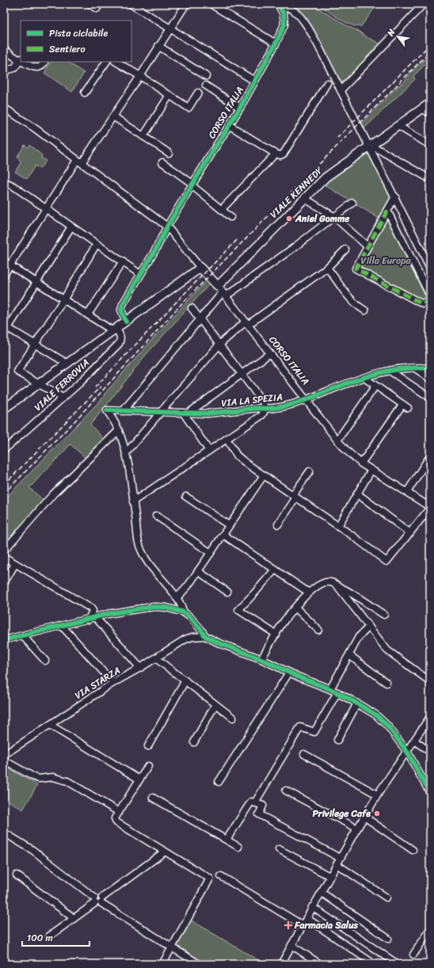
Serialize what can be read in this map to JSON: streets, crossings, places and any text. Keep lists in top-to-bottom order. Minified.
{"streets":{"main road":["CORSO ITALIA","VIALE KENNEDY"],"street":["VIALE FERROVIA","VIA LA SPEZIA","VIA STARZA"]},"crossings":[["CORSO ITALIA","VIALE KENNEDY"],["CORSO ITALIA","VIA LA SPEZIA"]],"parks":["Villa Europa"],"places":{"other":["Aniel Gomme","Privilege Cafe"],"health":["Farmacia Salus"]},"legend":["Pista ciclabile","Sentiero"],"scale_bar":"100 m","north":"top left"}
